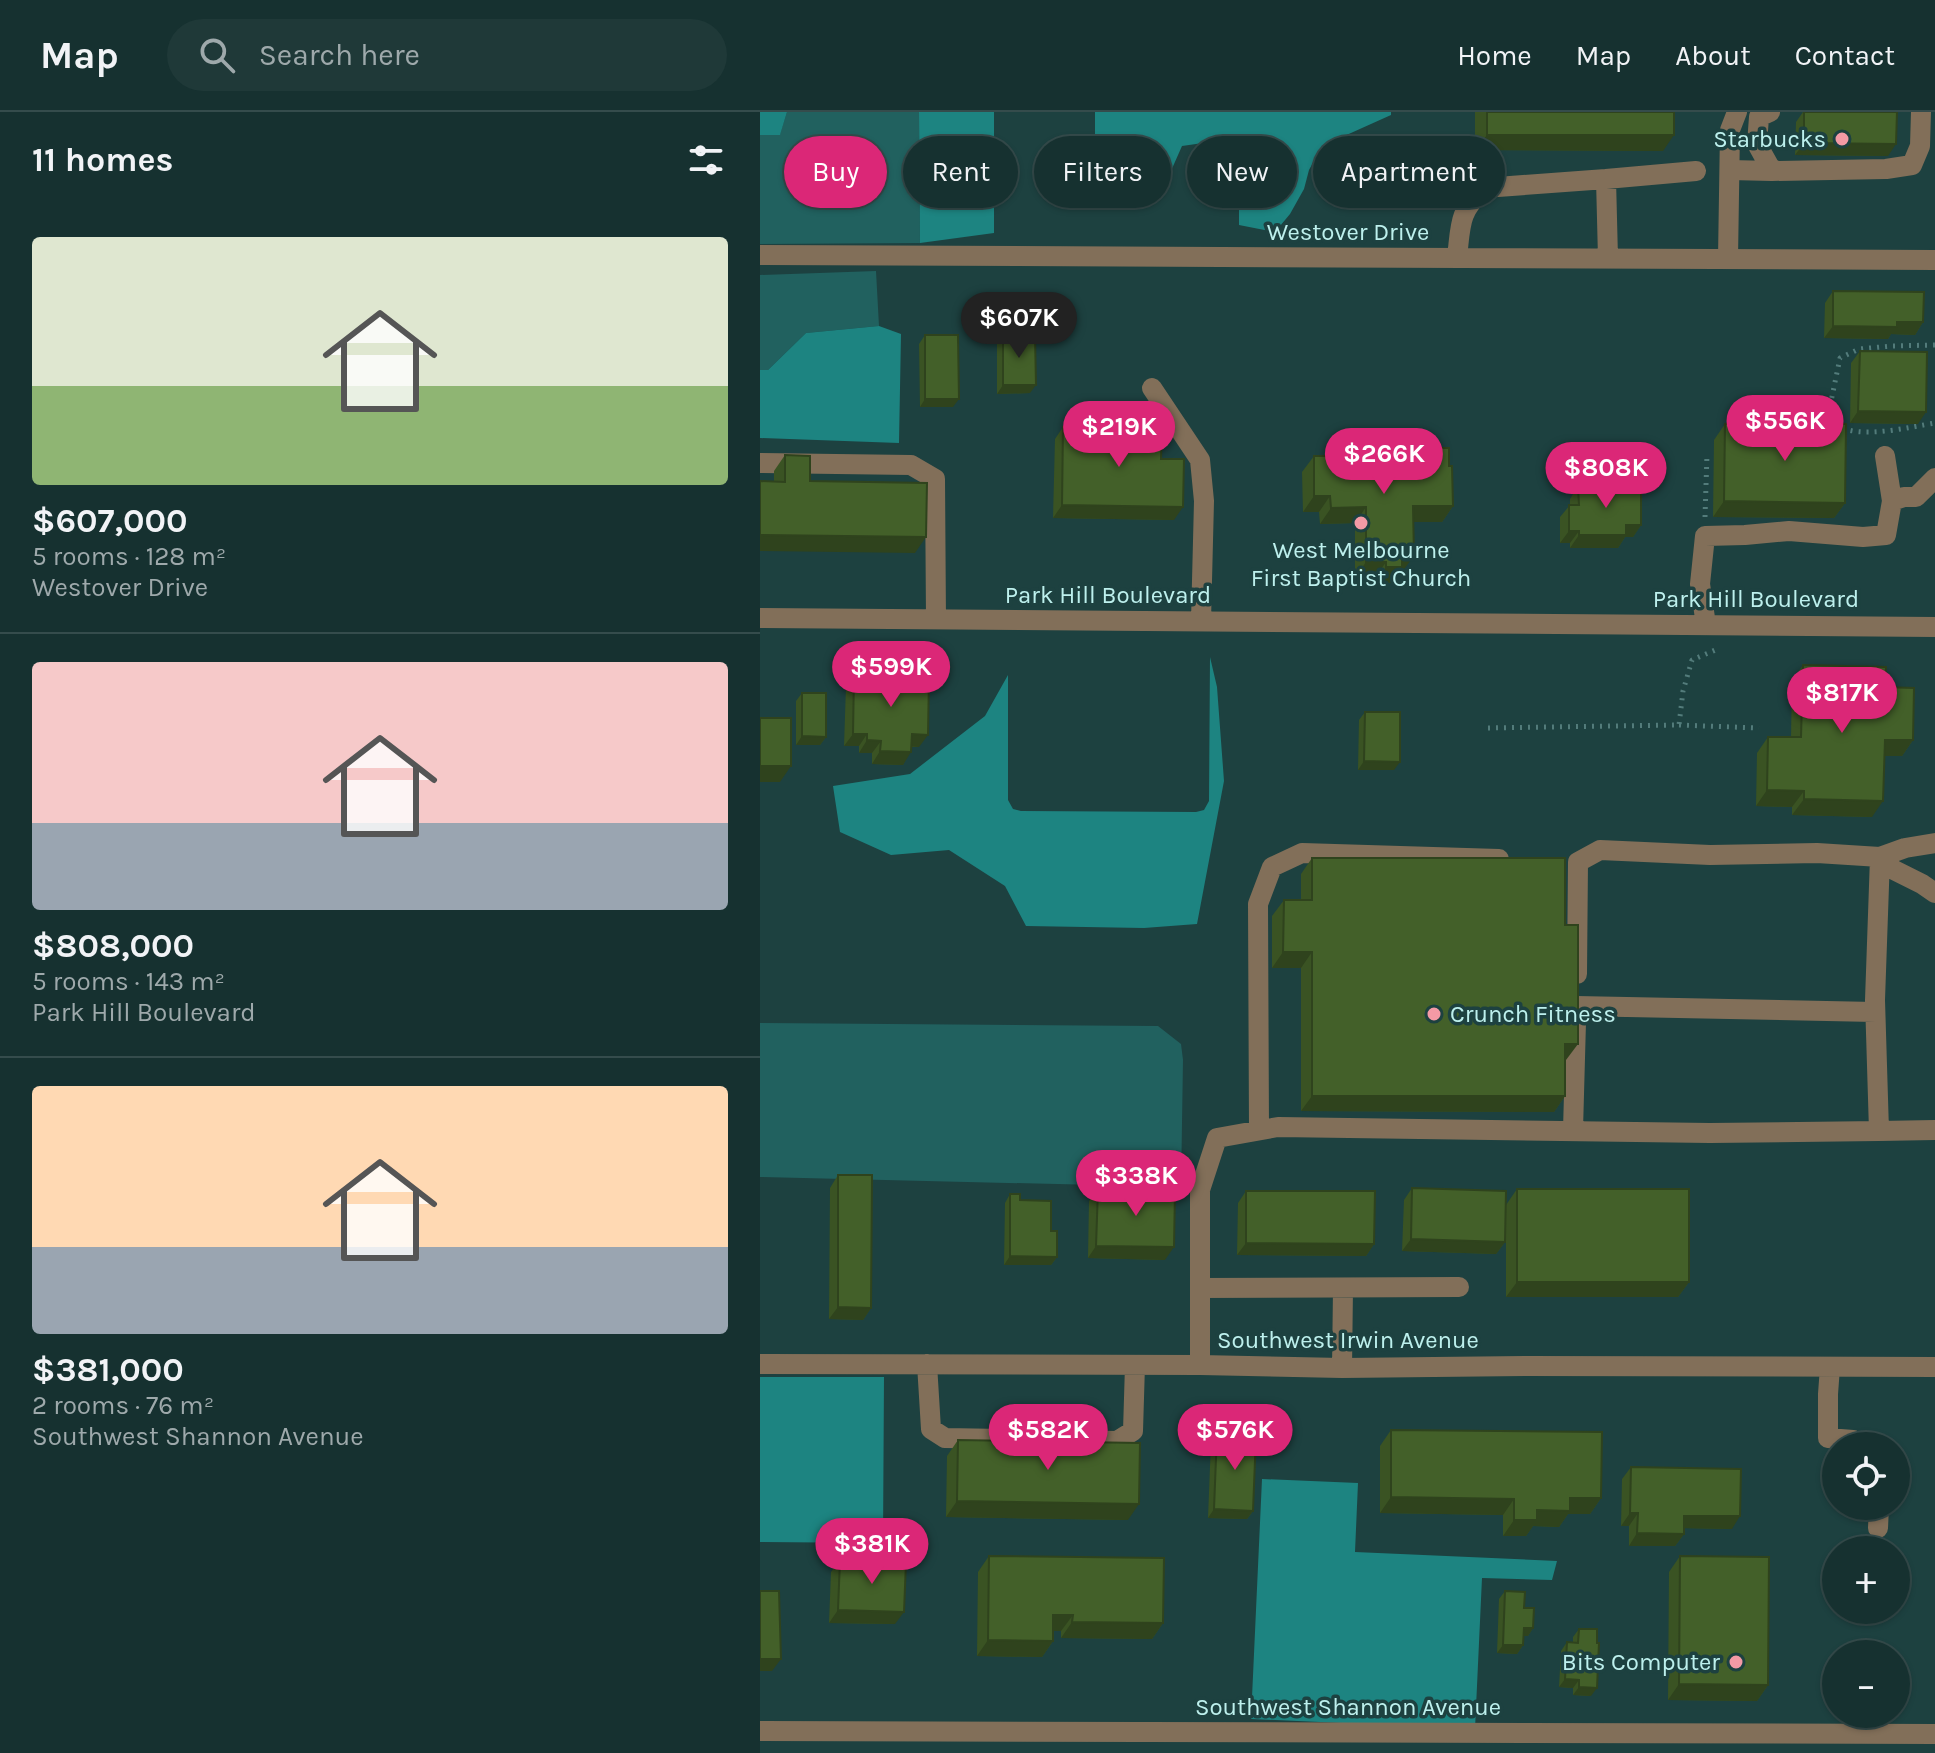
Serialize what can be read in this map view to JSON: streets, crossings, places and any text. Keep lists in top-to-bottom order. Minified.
{"streets":{"street":["Westover Drive","Park Hill Boulevard","Southwest Irwin Avenue","Southwest Shannon Avenue"]},"places":["Starbucks","West Melbourne First Baptist Church","Crunch Fitness","Bits Computer"],"page":{"header":"Map","search":"Search here","nav":["Home","Map","About","Contact"],"heading":"11 homes","chip":["Buy","Rent","Filters","New","Apartment"],"list":[{"name":"$607,000","note":"5 rooms · 128 m² · Westover Drive"},{"name":"$808,000","note":"5 rooms · 143 m² · Park Hill Boulevard"},{"name":"$381,000","note":"2 rooms · 76 m² · Southwest Shannon Avenue"}],"price":["$607K","$556K","$219K","$266K","$808K","$599K","$817K","$338K","$582K","$576K","$381K"],"map_buttons":["+","−"]}}
